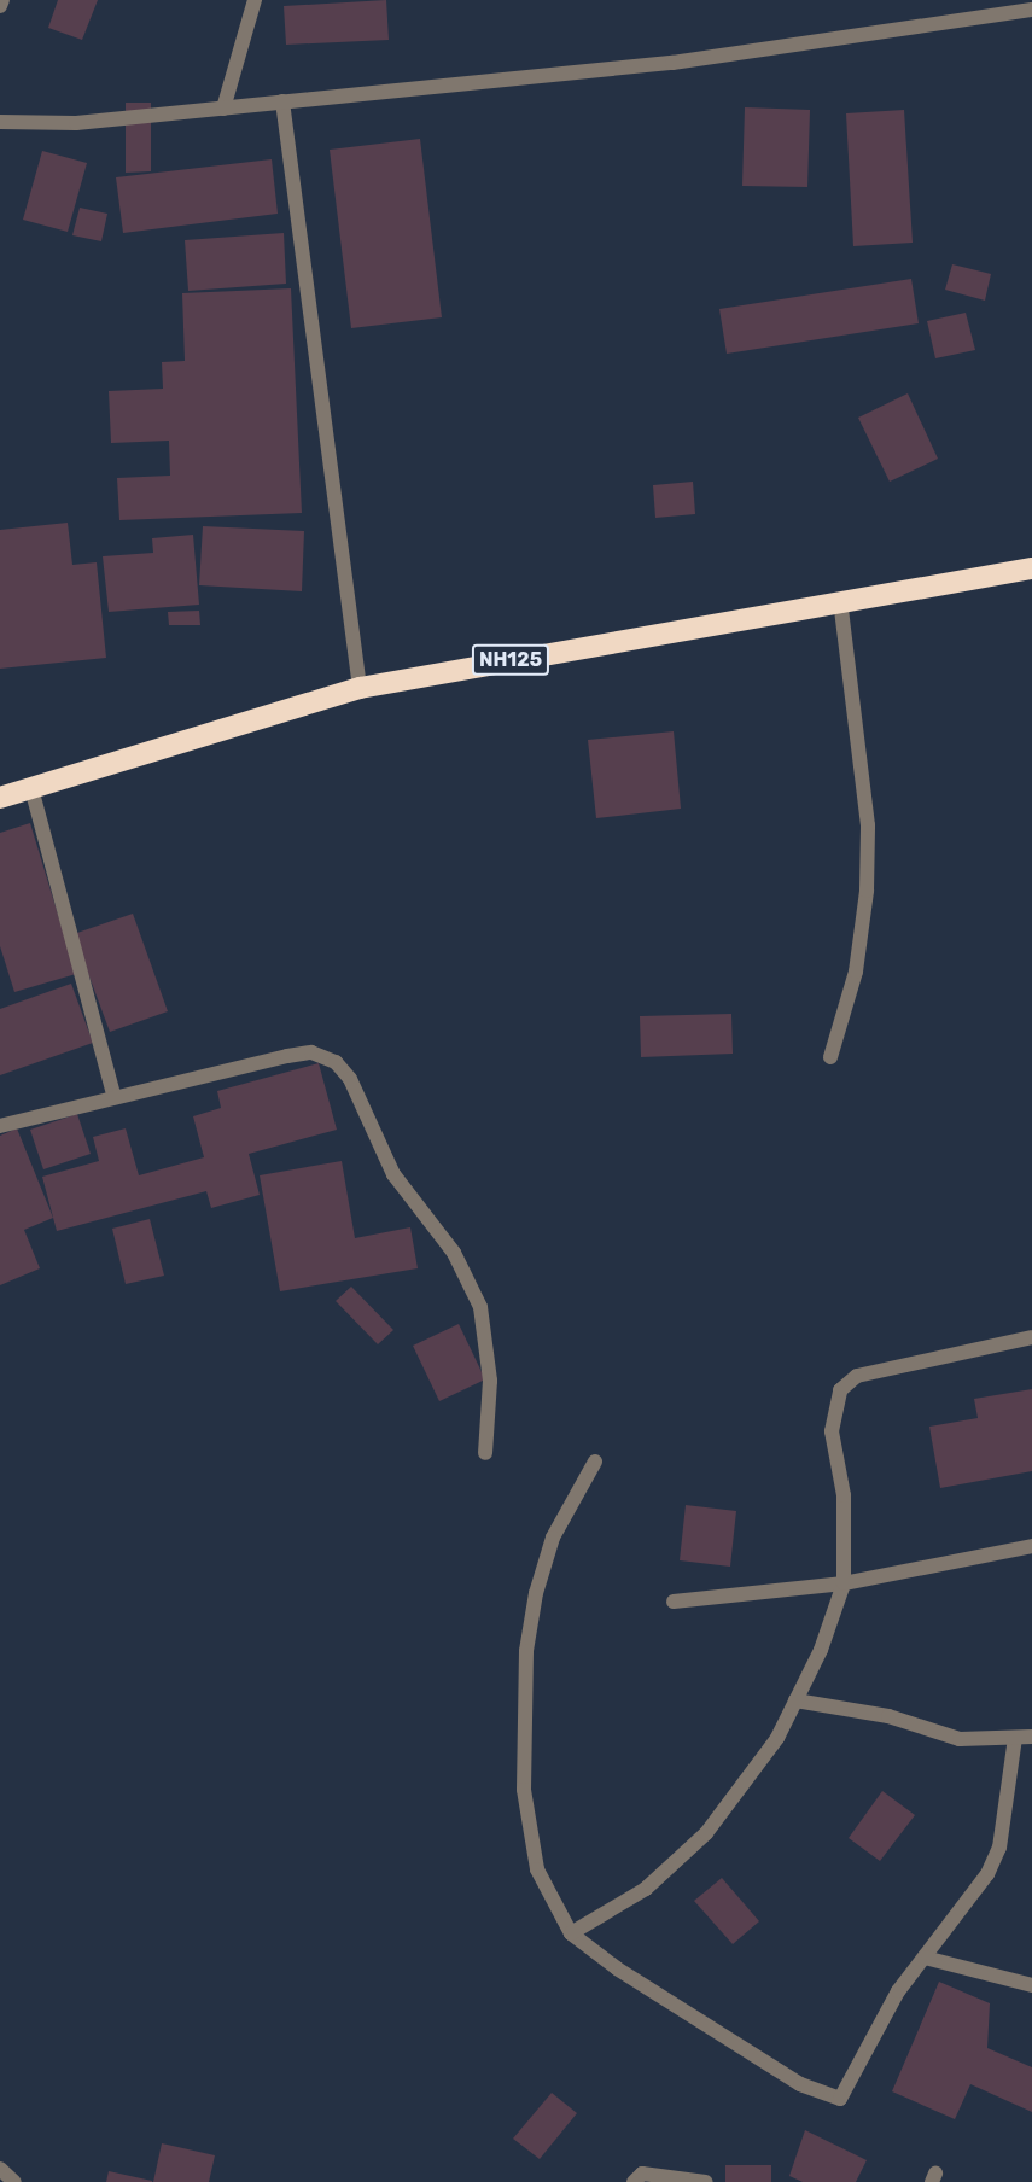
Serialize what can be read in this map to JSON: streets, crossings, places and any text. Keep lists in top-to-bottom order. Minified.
{"streets":{"highway":["NH125"]}}
